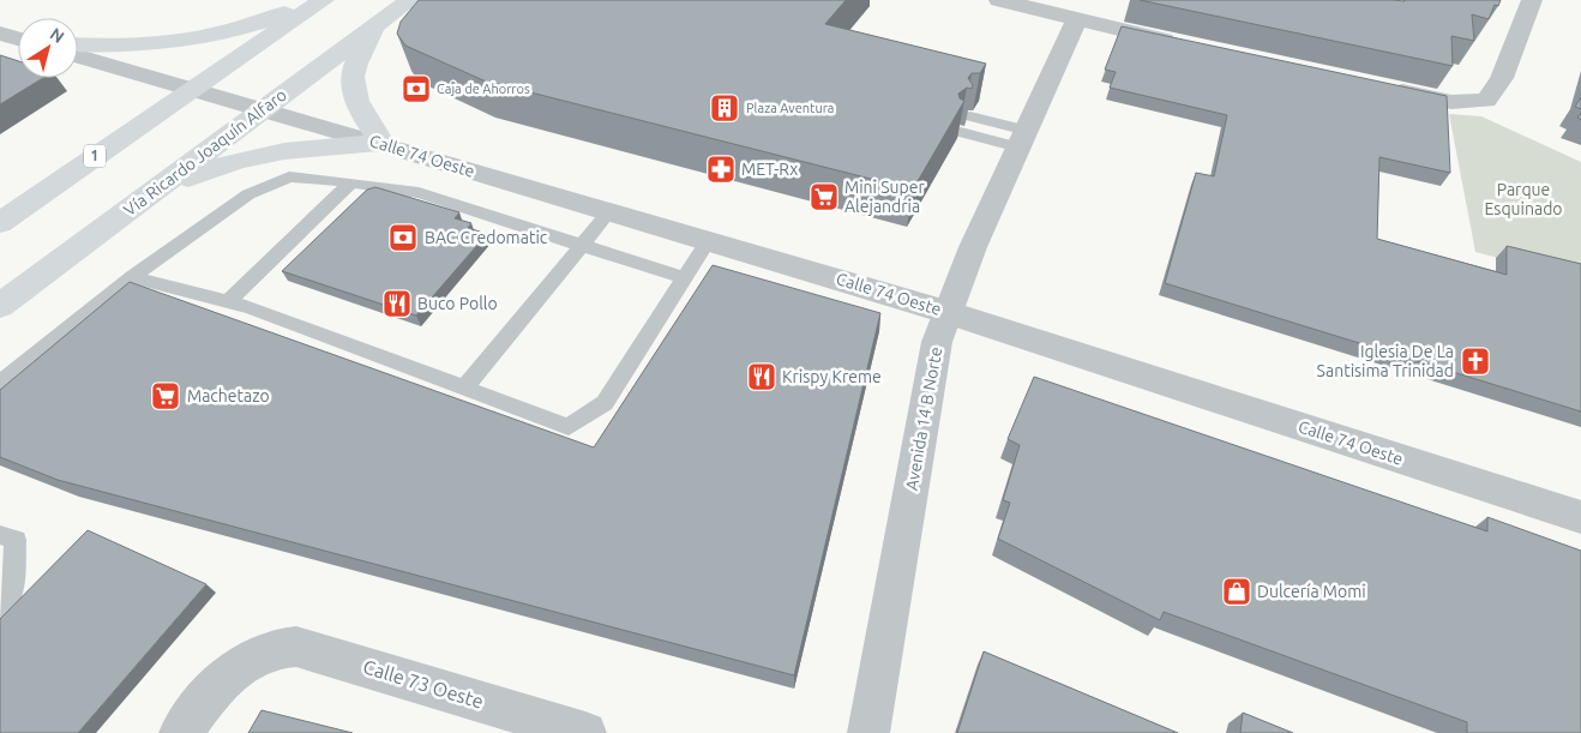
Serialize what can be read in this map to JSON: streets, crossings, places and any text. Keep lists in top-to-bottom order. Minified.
{"streets":{"main road":["Vía Ricardo Joaquín Alfaro","1"],"street":["Calle 74 Oeste","Avenida 14 B Norte","Calle 73 Oeste"]},"crossings":[["Vía Ricardo Joaquín Alfaro","Calle 74 Oeste"],["1","Calle 74 Oeste"],["Calle 74 Oeste","Avenida 14 B Norte"]],"parks":["Parque Esquinado"],"places":{"bank":["Caja de Ahorros","BAC Credomatic"],"building":["Plaza Aventura"],"pharmacy":["MET-Rx"],"supermarket":["Mini Super Alejandria","Machetazo"],"restaurant":["Buco Pollo","Krispy Kreme"],"church":["Iglesia De La Santisima Trinidad"],"shop":["Dulcería Momi"]},"north":"top right"}
